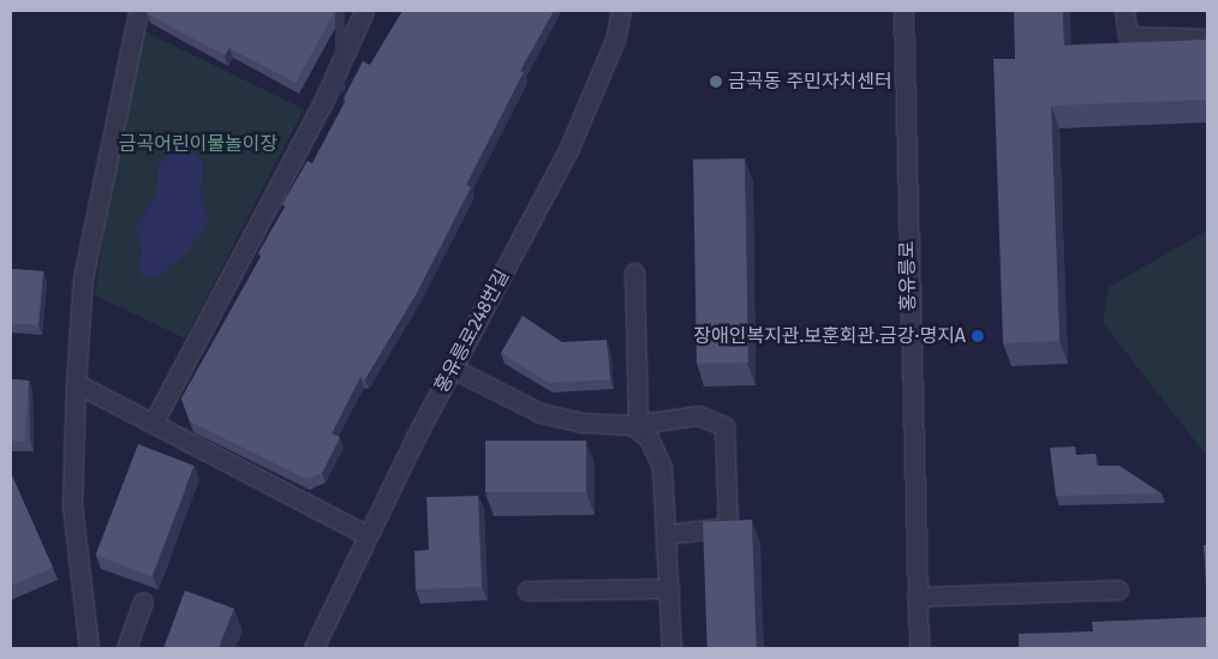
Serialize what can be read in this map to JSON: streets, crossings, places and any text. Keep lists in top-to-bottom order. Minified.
{"streets":{"street":["홍유릉로","홍유릉로248번길"]},"parks":["금곡어린이물놀이장"],"places":["금곡동 주민자치센터","장애인복지관.보훈회관.금강·명지A"]}
